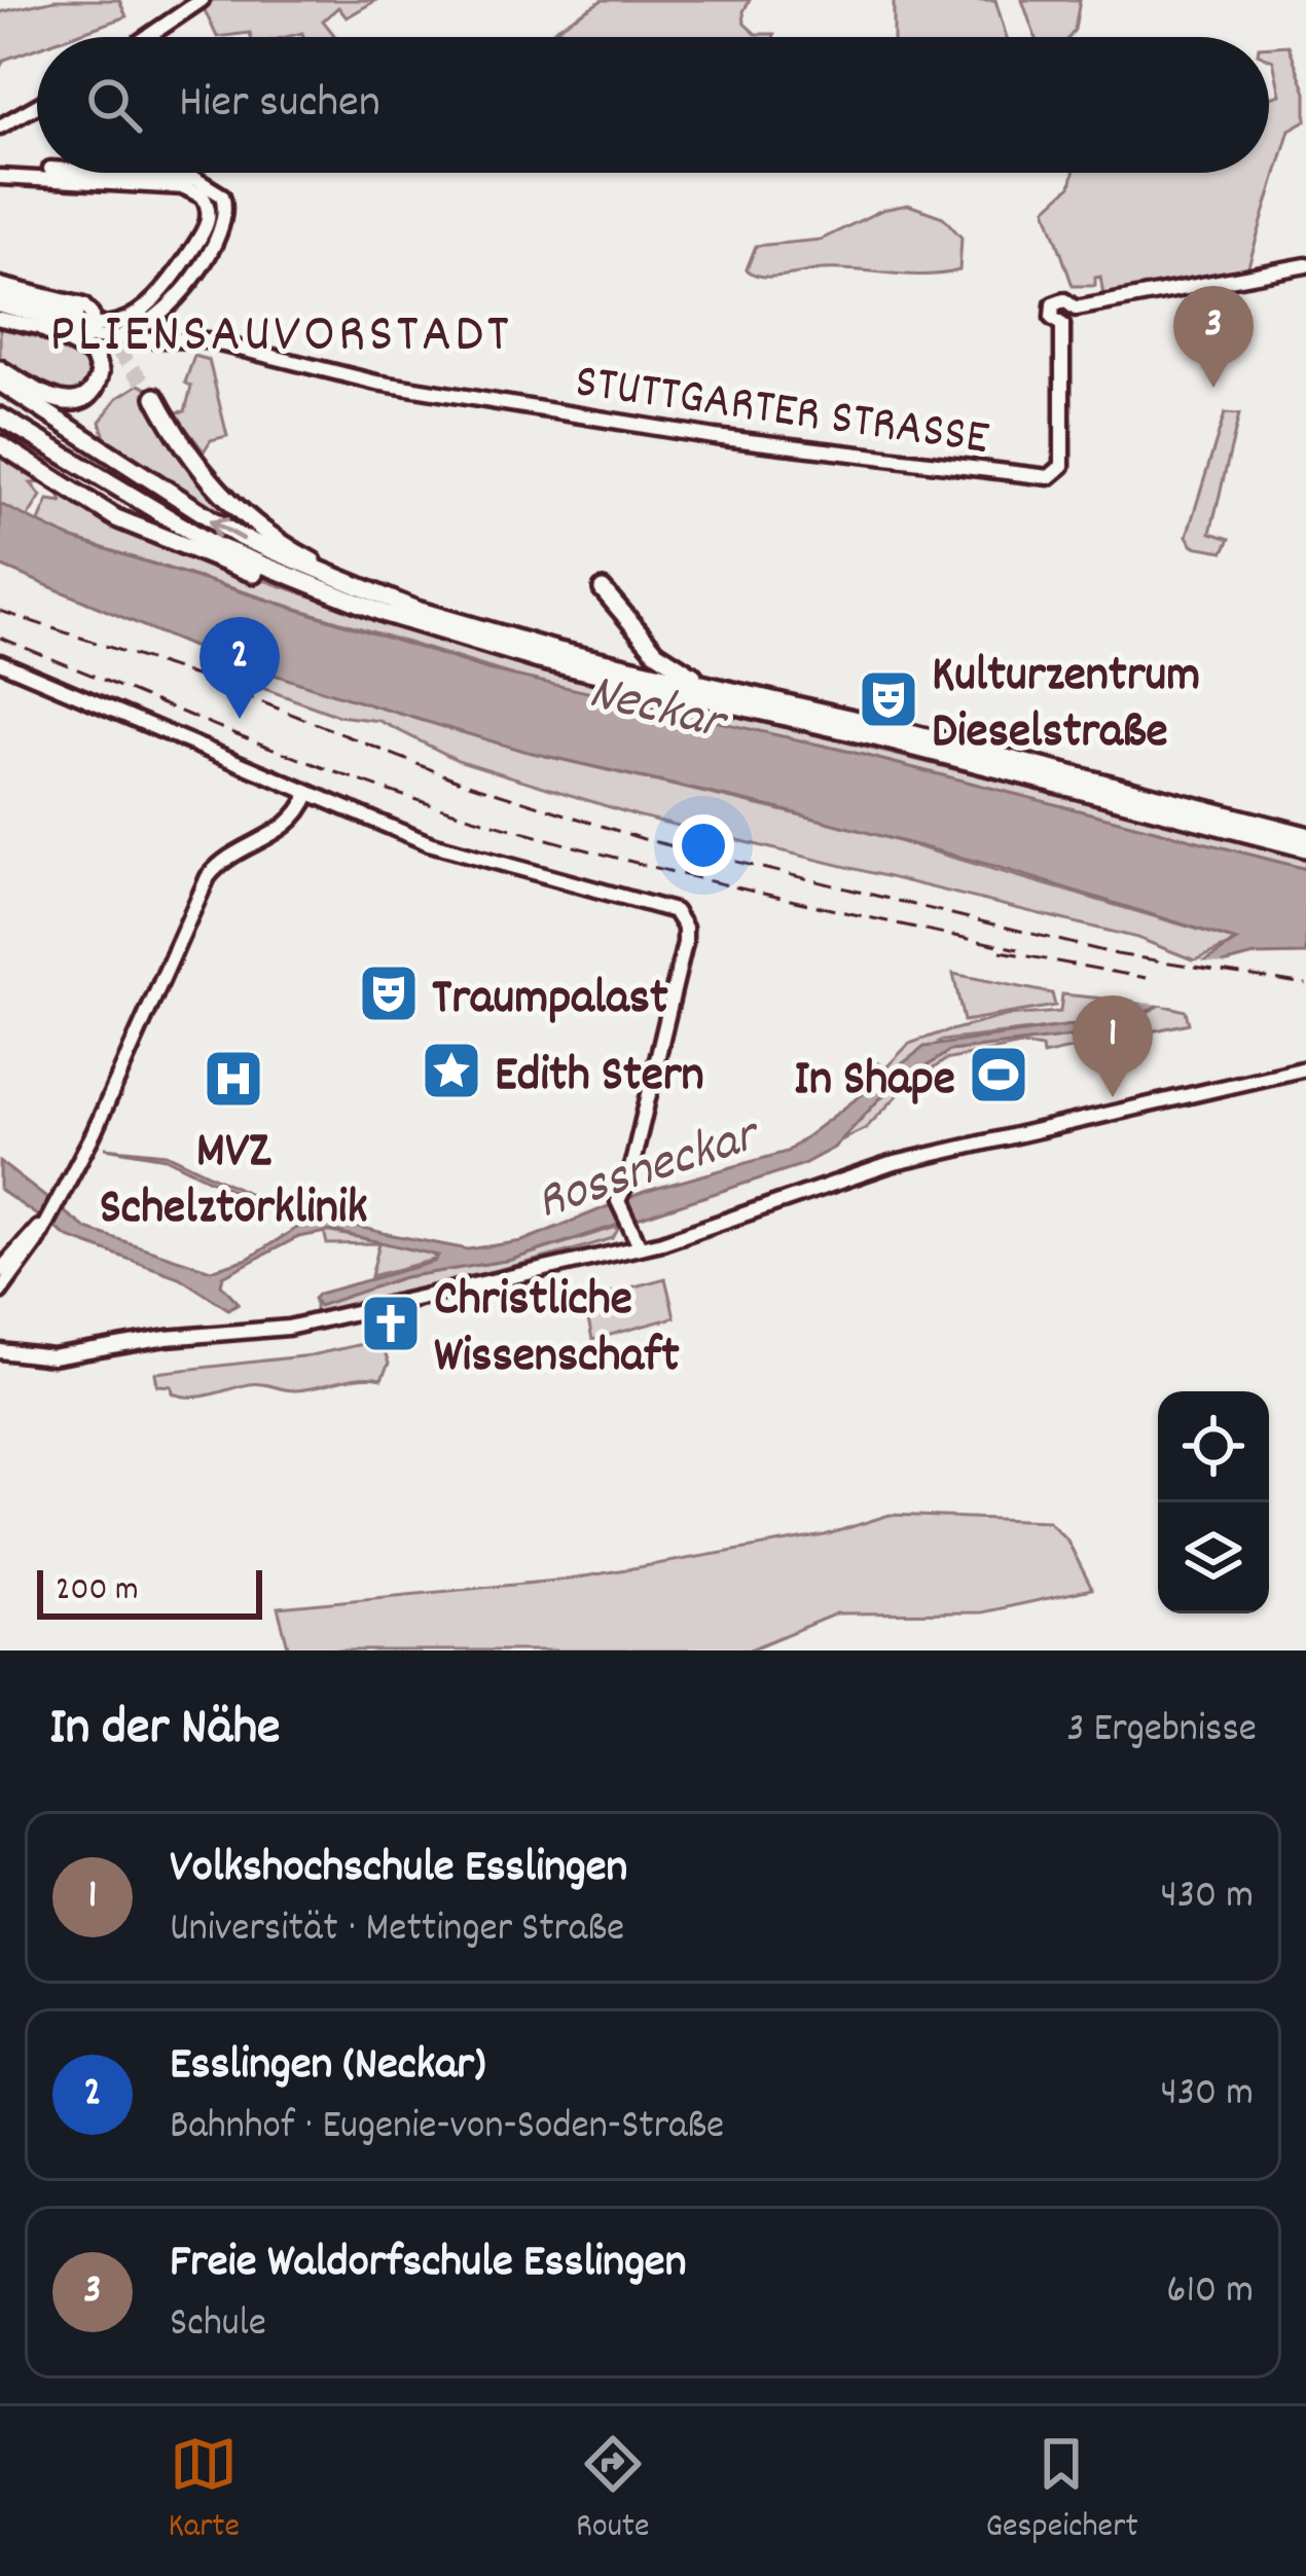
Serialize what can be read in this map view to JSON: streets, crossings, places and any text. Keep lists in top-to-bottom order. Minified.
{"streets":{"main road":["STUTTGARTER STRASSE"]},"districts":["PLIENSAUVORSTADT"],"water":["Neckar","Rossneckar"],"places":{"theatre":["Kulturzentrum Dieselstraße","Traumpalast"],"place":["Edith Stern"],"sports":["In Shape"],"hospital":["MVZ Schelztorklinik"],"church":["Christliche Wissenschaft"]},"scale_bar":"200 m","page":{"search":"Hier suchen","pins":["3","2","1"],"scale":"200 m","heading":["In der Nähe","3 Ergebnisse"],"list":[{"mark":"1","name":"Volkshochschule Esslingen","note":"Universität · Mettinger Straße","value":"430 m"},{"mark":"2","name":"Esslingen (Neckar)","note":"Bahnhof · Eugenie-von-Soden-Straße","value":"430 m"},{"mark":"3","name":"Freie Waldorfschule Esslingen","note":"Schule","value":"610 m"}],"nav":["Karte","Route","Gespeichert"]}}
